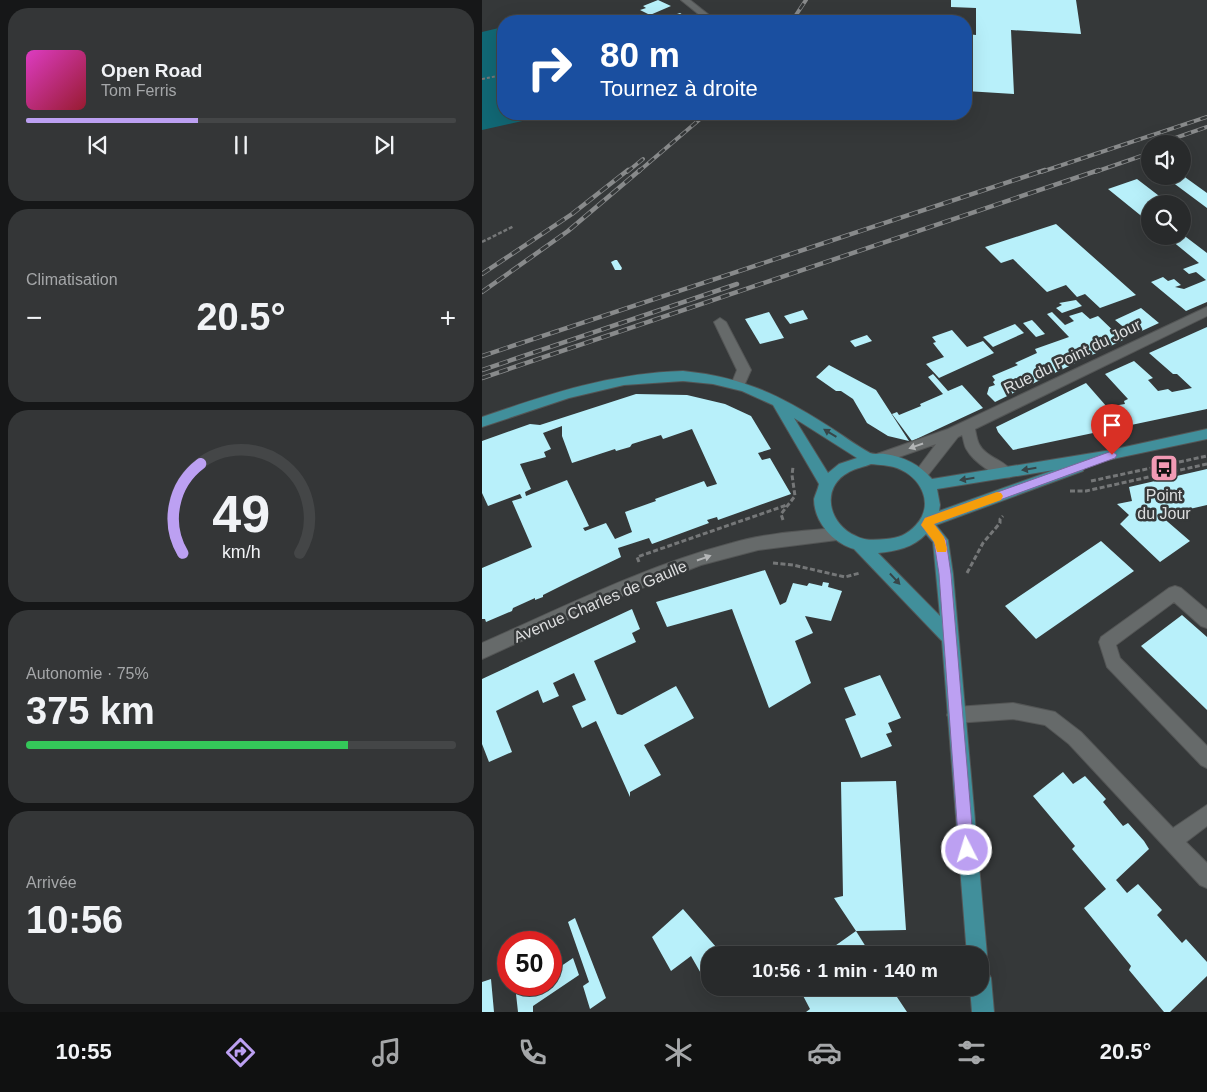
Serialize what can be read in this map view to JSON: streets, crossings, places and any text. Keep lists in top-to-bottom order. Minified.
{"streets":{"street":["Rue du Point du Jour","Avenue Charles de Gaulle"]},"crossings":[["Rue du Point du Jour","Avenue Charles de Gaulle"]],"one_way":["Avenue Charles de Gaulle"],"places":{"bus stop":["Point du Jour"]},"page":{"turn":["80 m","Tournez à droite"],"song":["Open Road","Tom Ferris"],"tile":["Climatisation",["Autonomie · 75%","375 km"],["Arrivée","10:56"]],"heat":["−","20.5°","+"],"limit":"50","trip":"10:56 · 1 min · 140 m","tabs":["10:55","20.5°"],"gauge":["49","km/h"]}}
